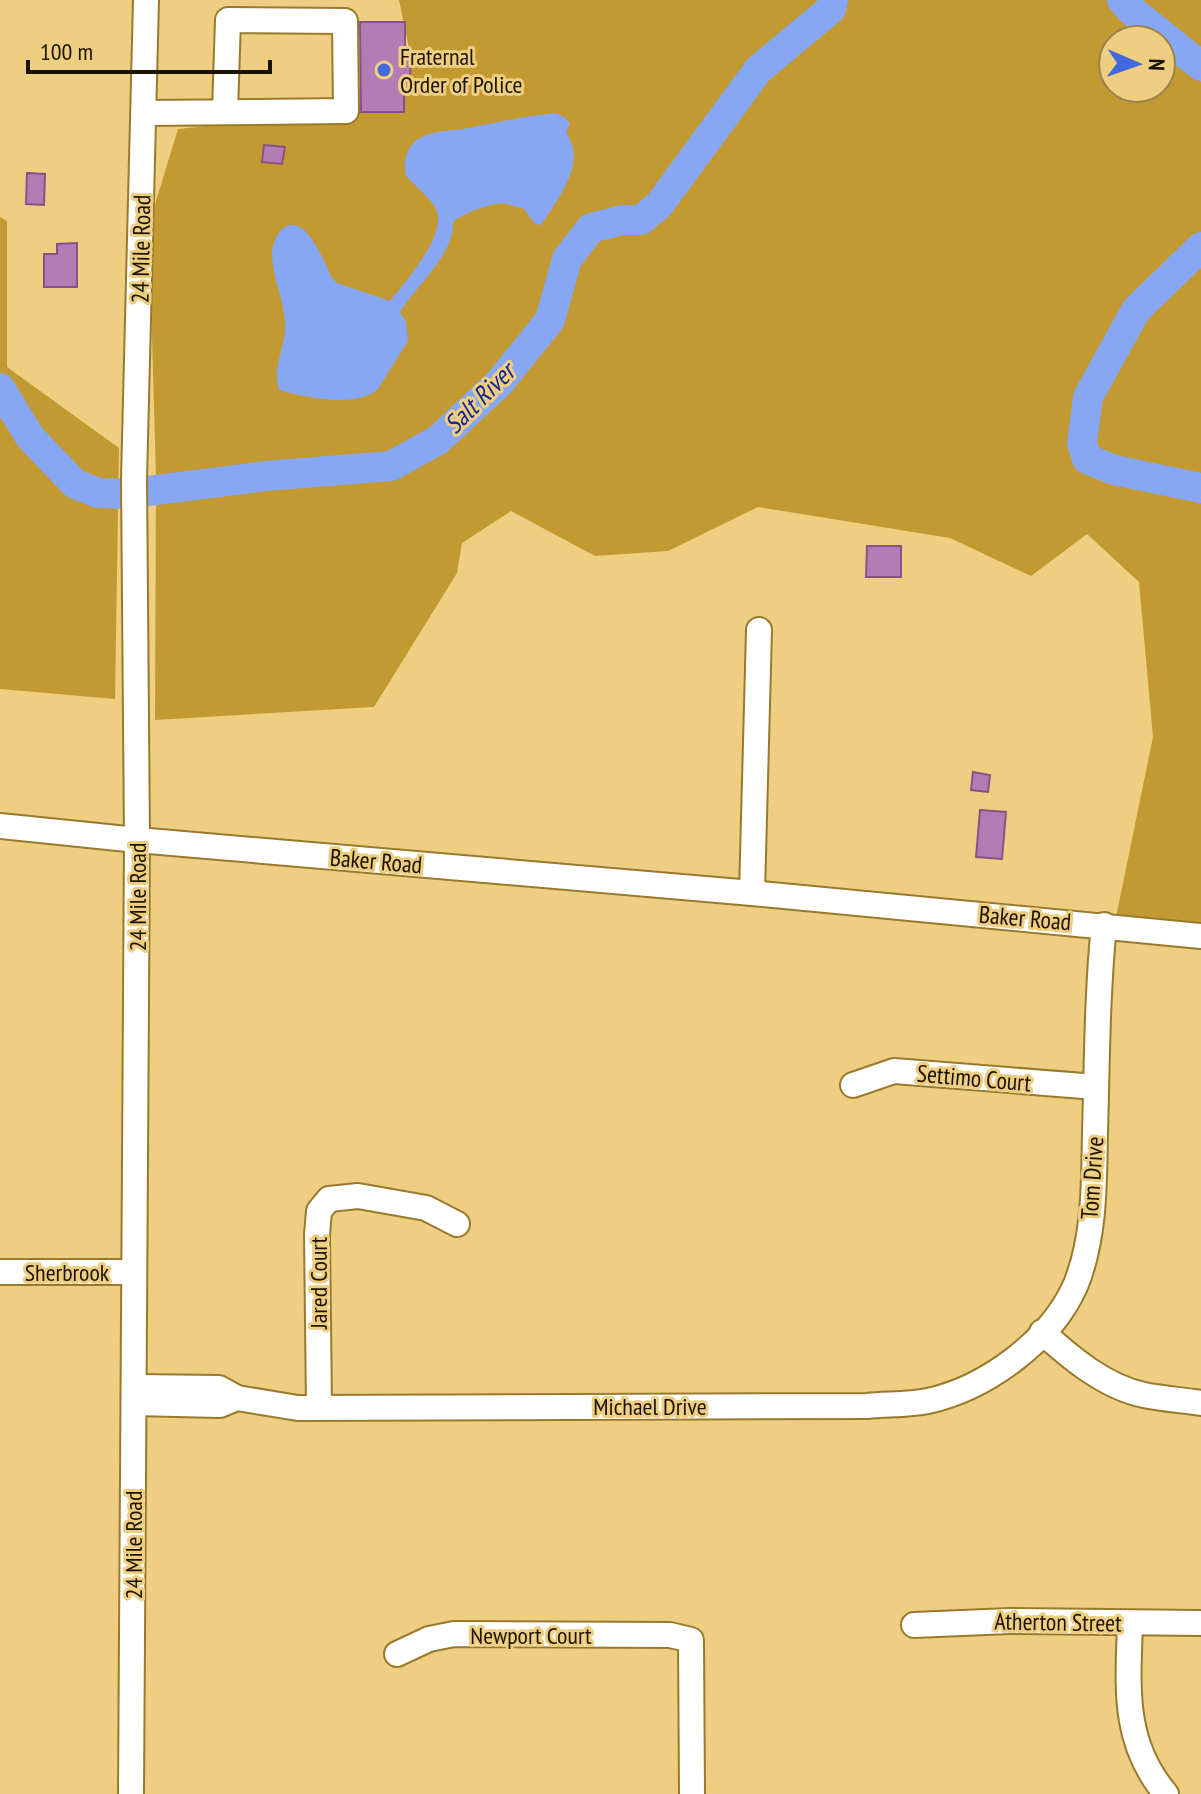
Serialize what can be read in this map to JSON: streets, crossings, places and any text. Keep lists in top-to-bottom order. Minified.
{"streets":{"street":["24 Mile Road","Baker Road","Settimo Court","Tom Drive","Sherbrook","Jared Court","Michael Drive","Atherton Street","Newport Court"]},"crossings":[["24 Mile Road","Baker Road"],["24 Mile Road","Sherbrook"],["24 Mile Road","Michael Drive"],["Baker Road","Tom Drive"],["Settimo Court","Tom Drive"],["Tom Drive","Michael Drive"],["Jared Court","Michael Drive"]],"water":["Salt River"],"places":["Fraternal Order of Police"],"scale_bar":"100 m","north":"right"}
